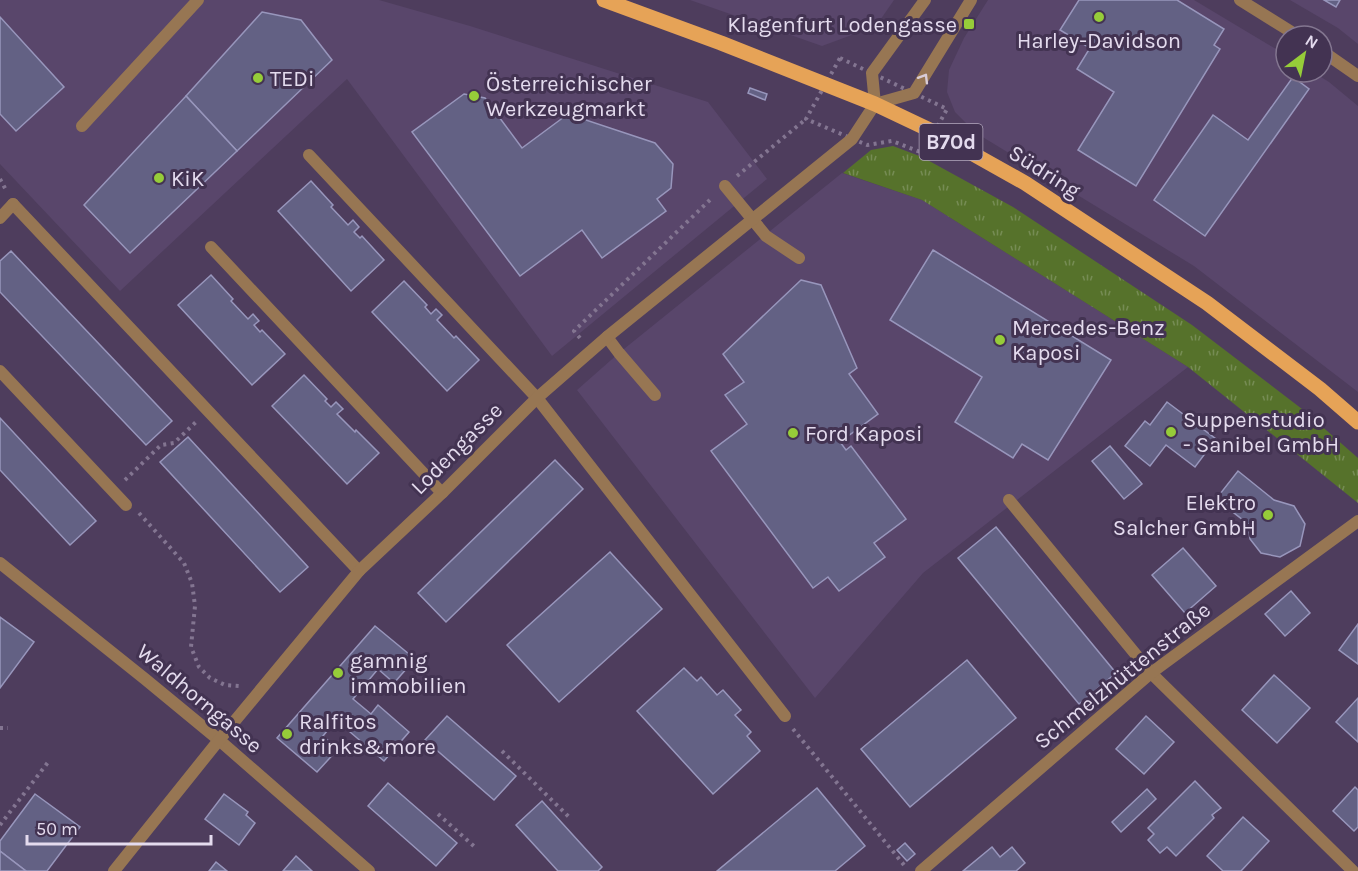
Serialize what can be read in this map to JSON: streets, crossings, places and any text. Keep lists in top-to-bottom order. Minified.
{"streets":{"main road":["B70d","Südring"],"street":["Lodengasse","Schmelzhüttenstraße","Waldhorngasse"]},"crossings":[["Südring","Lodengasse"],["Lodengasse","Waldhorngasse"]],"places":{"other":["Harley-Davidson","TEDi","Österreichischer Werkzeugmarkt","KiK","Mercedes-Benz Kaposi","Suppenstudio - Sanibel GmbH","Ford Kaposi","Elektro Salcher GmbH","gamnig immobilien","Ralfitos drinks&more"],"transit":["Klagenfurt Lodengasse"]},"scale_bar":"50 m","north":"top right"}
